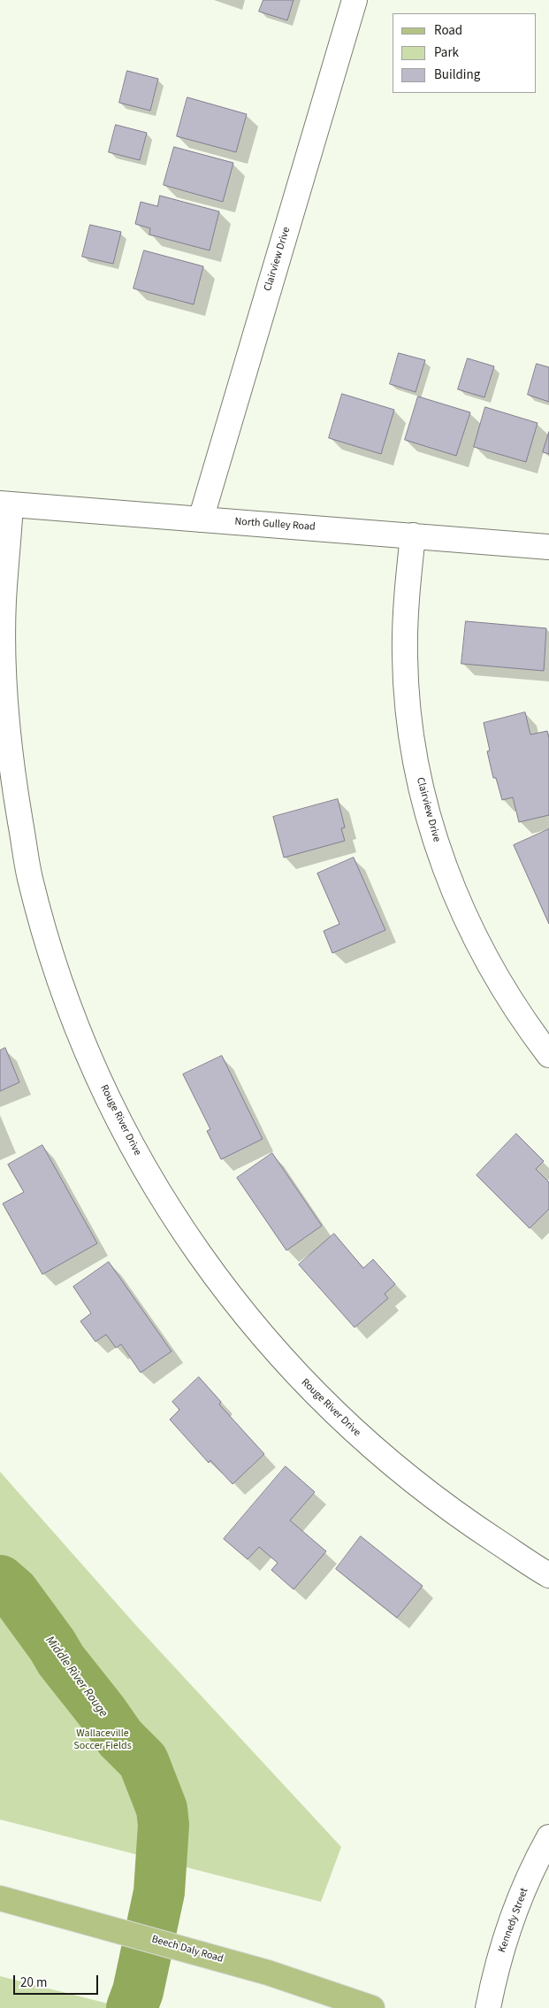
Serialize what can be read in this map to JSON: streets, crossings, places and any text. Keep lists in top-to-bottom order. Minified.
{"streets":{"main road":["Beech Daly Road"],"street":["Clairview Drive","North Gulley Road","Rouge River Drive","Kennedy Street"]},"crossings":[["Clairview Drive","North Gulley Road"],["North Gulley Road","Rouge River Drive"]],"water":["Middle River Rouge"],"parks":["Wallaceville Soccer Fields"],"legend":["Road","Park","Building"],"scale_bar":"20 m"}
